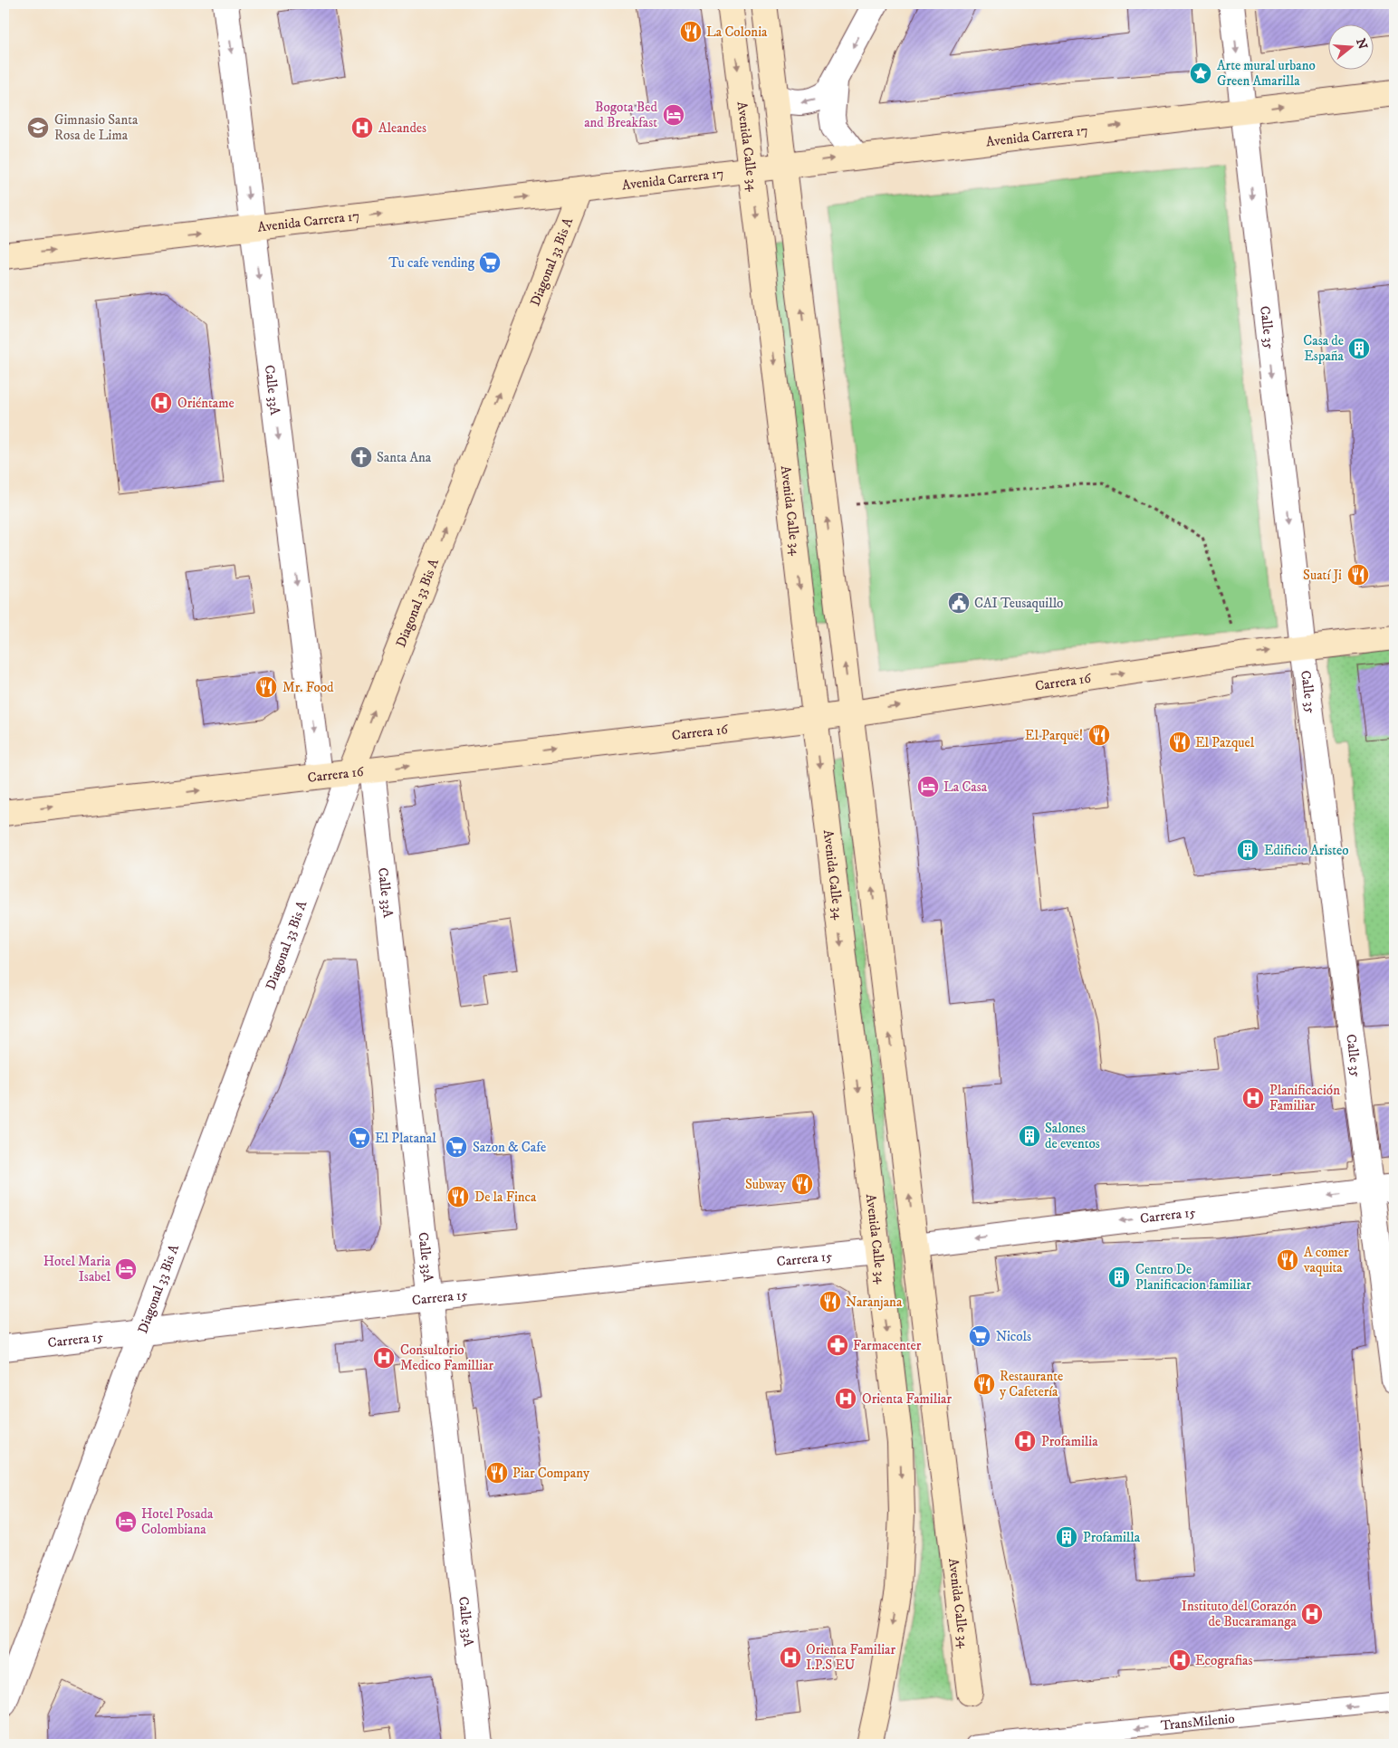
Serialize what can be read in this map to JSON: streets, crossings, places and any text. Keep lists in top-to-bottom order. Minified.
{"streets":{"main road":["Avenida Carrera 17","Avenida Calle 34","Diagonal 33 Bis A","Carrera 16"],"street":["Calle 35","Calle 33A","Carrera 15"],"lane":["TransMilenio"]},"crossings":[["Avenida Carrera 17","Avenida Calle 34"],["Avenida Carrera 17","Diagonal 33 Bis A"],["Avenida Carrera 17","Calle 35"],["Avenida Carrera 17","Calle 33A"],["Avenida Calle 34","Carrera 16"],["Avenida Calle 34","Carrera 15"],["Diagonal 33 Bis A","Calle 33A"],["Diagonal 33 Bis A","Carrera 16"],["Diagonal 33 Bis A","Carrera 15"],["Calle 35","Carrera 16"],["Calle 35","Carrera 15"],["Calle 33A","Carrera 16"],["Calle 33A","Carrera 15"]],"one_way":["Avenida Carrera 17","Diagonal 33 Bis A","Calle 35","Calle 33A","Carrera 16","TransMilenio"],"places":{"restaurant":["La Colonia","Suatí Ji","Mr. Food","El Parque!","El Pazquel","Subway","De la Finca","A comer vaquita","Naranjana","Restaurante y Cafetería","Piar Company"],"place":["Arte mural urbano Green Amarilla"],"hotel":["Bogota Bed and Breakfast","La Casa","Hotel Maria Isabel","Hotel Posada Colombiana"],"school or university":["Gimnasio Santa Rosa de Lima"],"hospital":["Aleandes","Oriéntame","Planificación Familiar","Consultorio Medico Familliar","Orienta Familiar","Profamilia","Instituto del Corazón de Bucaramanga","Orienta Familiar I.P.S EU","Ecografias"],"supermarket":["Tu cafe vending","El Platanal","Sazon & Cafe","Nicols"],"building":["Casa de España","Edificio Aristeo","Salones de eventos","Centro De Planificacion familiar","Profamilla"],"church":["Santa Ana"],"public building":["CAI Teusaquillo"],"pharmacy":["Farmacenter"]},"north":"right"}
